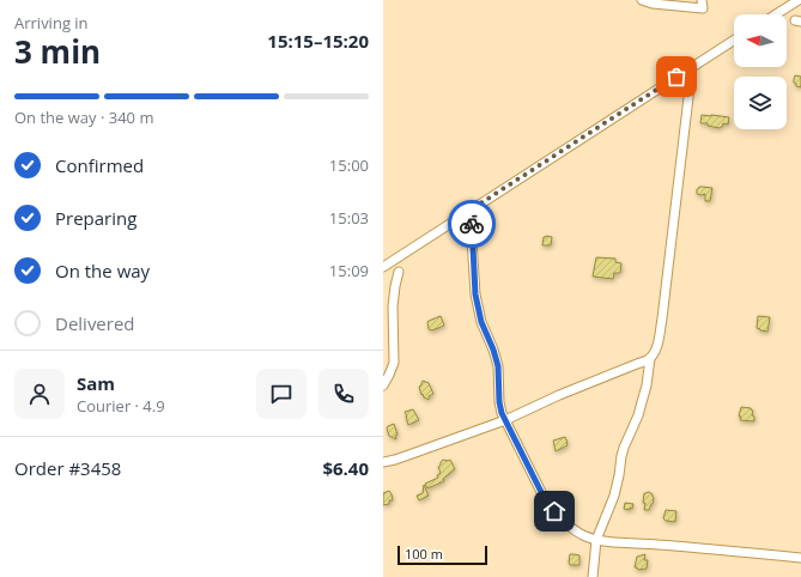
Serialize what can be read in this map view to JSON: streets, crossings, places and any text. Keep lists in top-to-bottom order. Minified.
{"scale_bar":"100 m","north":"left","page":{"heading":["3 min","Arriving in","15:15–15:20"],"panel":["Sam","Courier · 4.9","Order #3458","$6.40"],"bar":"On the way · 340 m","list":[["Confirmed","15:00"],["Preparing","15:03"],["On the way","15:09"],"Delivered"],"scale":"100 m"}}
